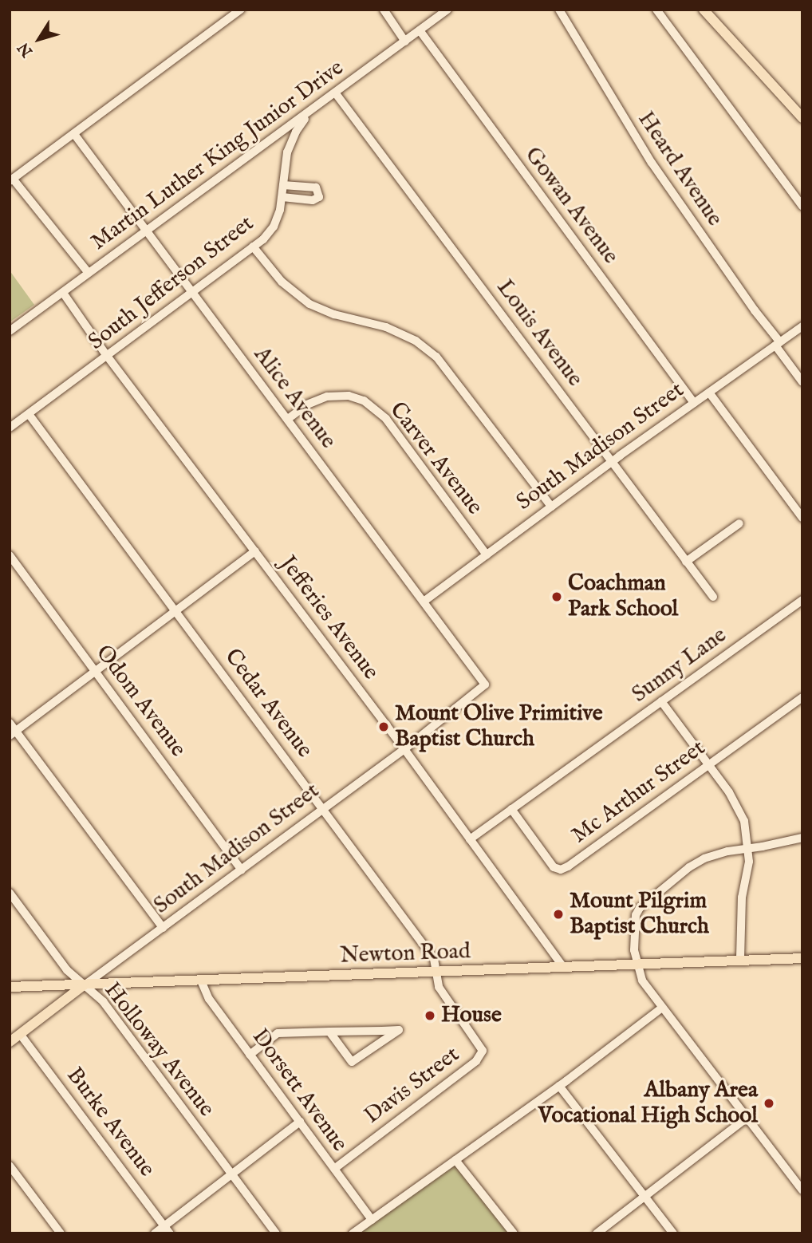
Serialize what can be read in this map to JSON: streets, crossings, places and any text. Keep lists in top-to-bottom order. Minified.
{"streets":{"main road":["South Madison Street","Newton Road"],"street":["Martin Luther King Junior Drive","Heard Avenue","Gowan Avenue","South Jefferson Street","Louis Avenue","Alice Avenue","Carver Avenue","Jefferies Avenue","Sunny Lane","Odom Avenue","Cedar Avenue","Mc Arthur Street","Holloway Avenue","Davis Street","Dorsett Avenue","Burke Avenue"]},"crossings":[["Martin Luther King Junior Drive","Gowan Avenue"],["Martin Luther King Junior Drive","South Jefferson Street"],["Martin Luther King Junior Drive","Louis Avenue"],["Martin Luther King Junior Drive","Alice Avenue"],["Martin Luther King Junior Drive","Jefferies Avenue"],["Heard Avenue","South Madison Street"],["Gowan Avenue","South Madison Street"],["South Jefferson Street","Alice Avenue"],["South Jefferson Street","Jefferies Avenue"],["South Jefferson Street","Cedar Avenue"],["Louis Avenue","South Madison Street"],["Alice Avenue","South Madison Street"],["Alice Avenue","Carver Avenue"],["South Madison Street","Carver Avenue"],["South Madison Street","Jefferies Avenue"],["South Madison Street","Odom Avenue"],["South Madison Street","Cedar Avenue"],["South Madison Street","Newton Road"],["South Madison Street","Holloway Avenue"],["South Madison Street","Burke Avenue"],["Jefferies Avenue","Sunny Lane"],["Jefferies Avenue","Newton Road"],["Sunny Lane","Mc Arthur Street"],["Cedar Avenue","Newton Road"],["Cedar Avenue","Davis Street"],["Newton Road","Holloway Avenue"],["Newton Road","Dorsett Avenue"],["Davis Street","Dorsett Avenue"]],"places":["Coachman Park School","Mount Olive Primitive Baptist Church","Mount Pilgrim Baptist Church","House","Albany Area Vocational High School"],"north":"bottom left"}
